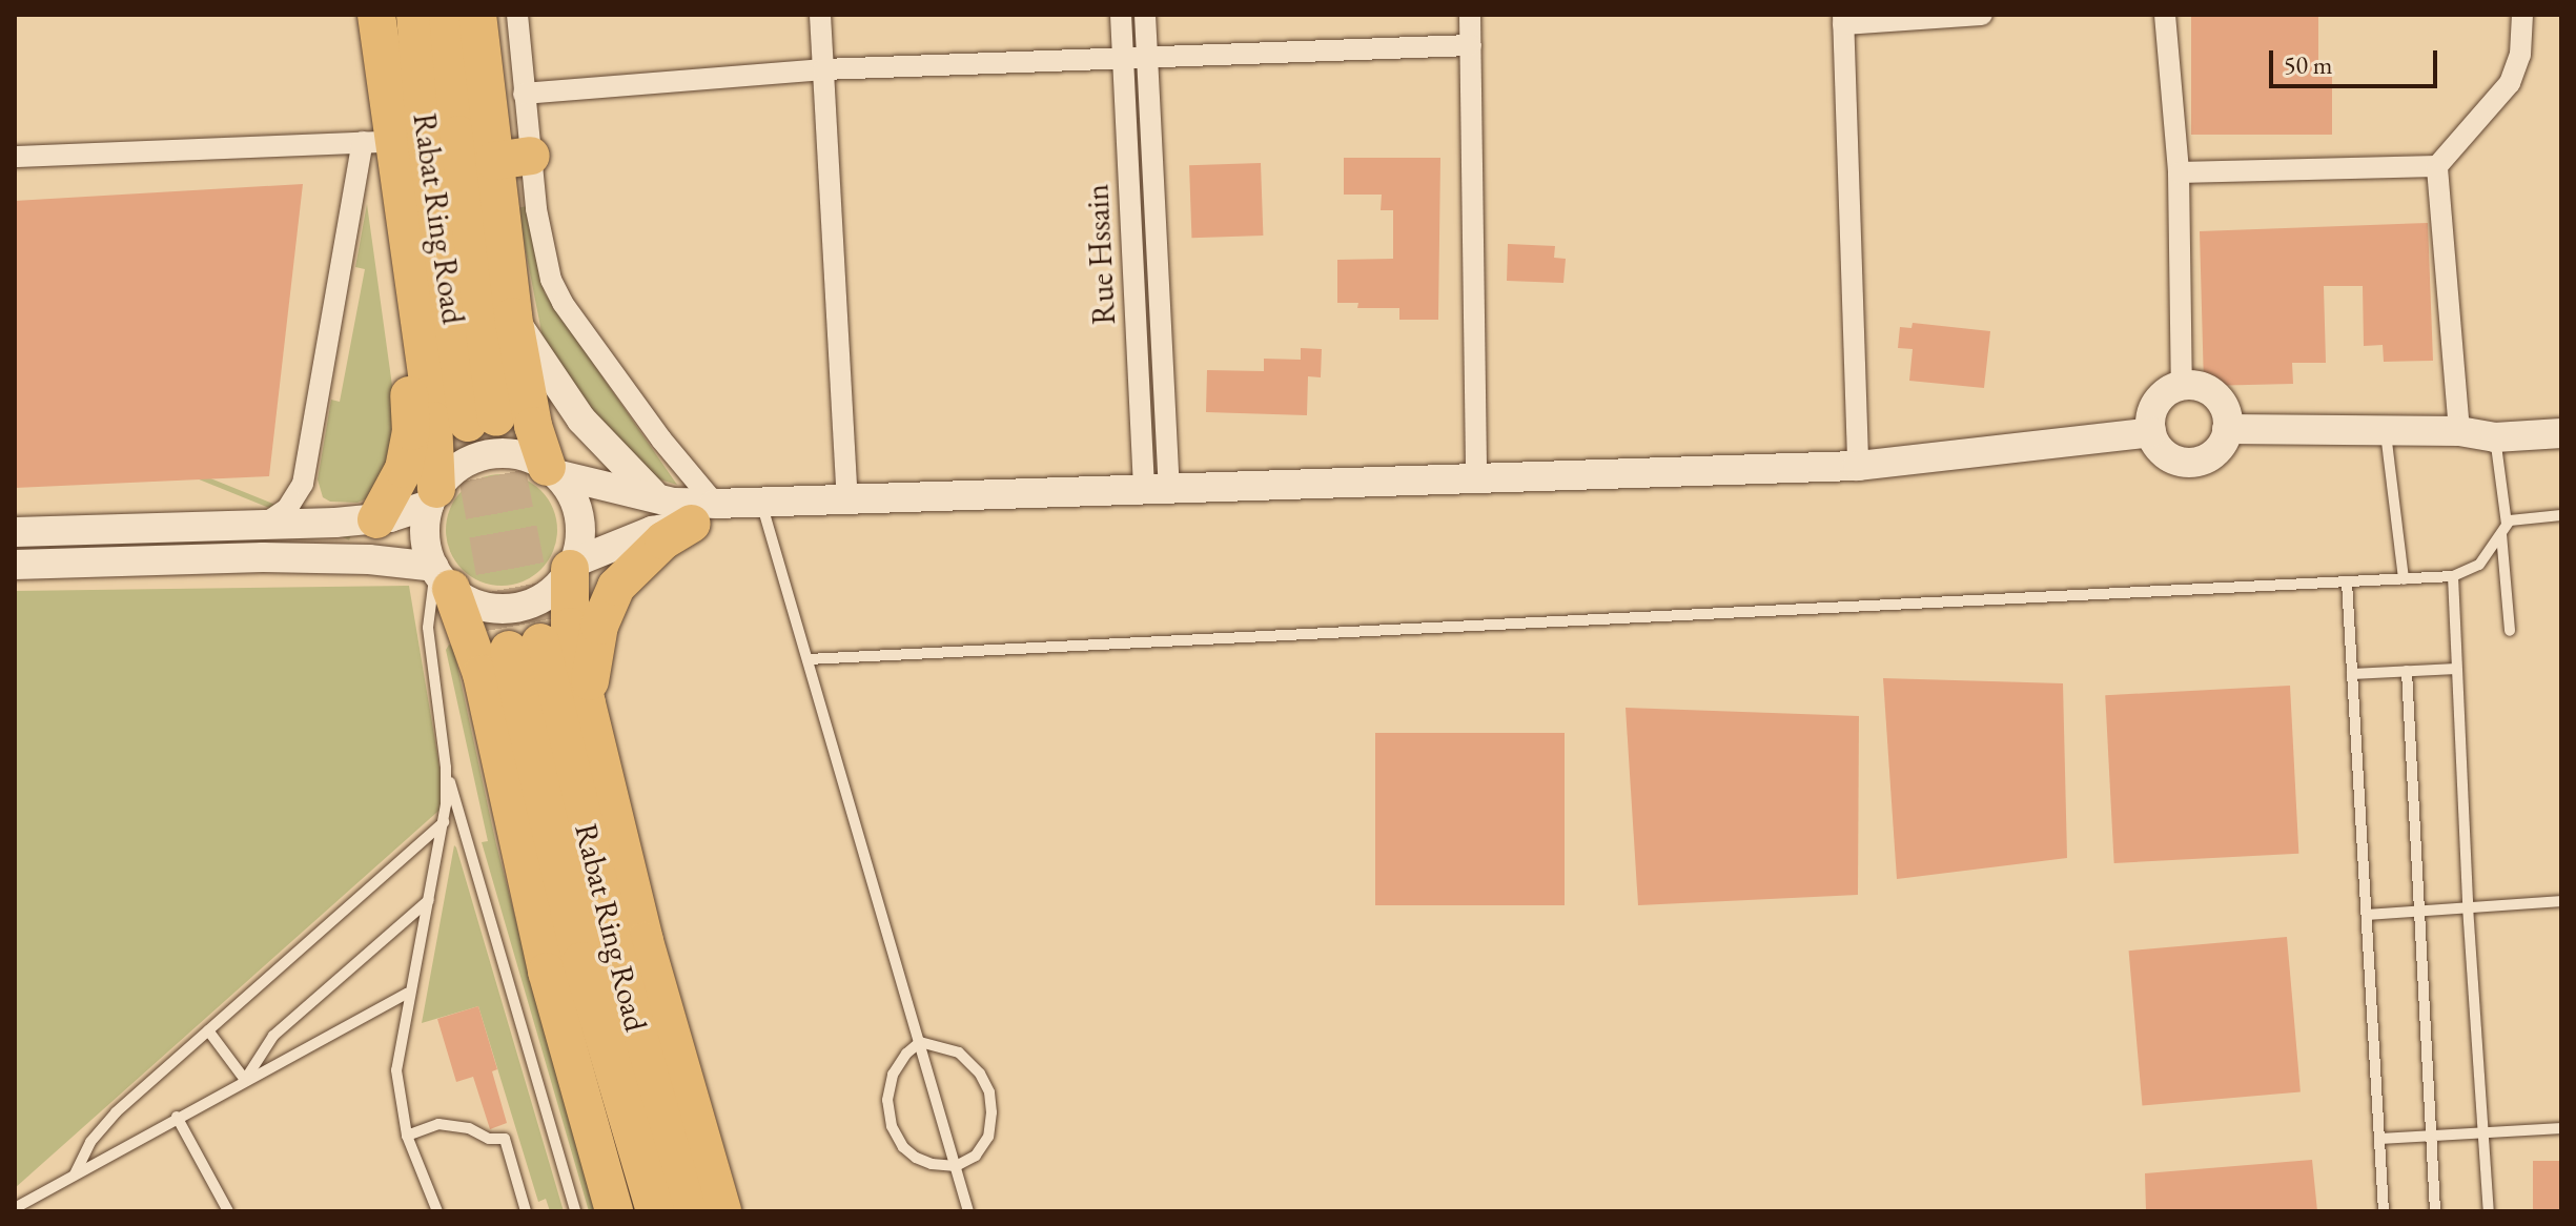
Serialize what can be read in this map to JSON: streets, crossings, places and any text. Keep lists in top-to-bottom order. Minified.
{"streets":{"highway":["Rabat Ring Road"],"street":["Rue Hssain"]},"scale_bar":"50 m"}
